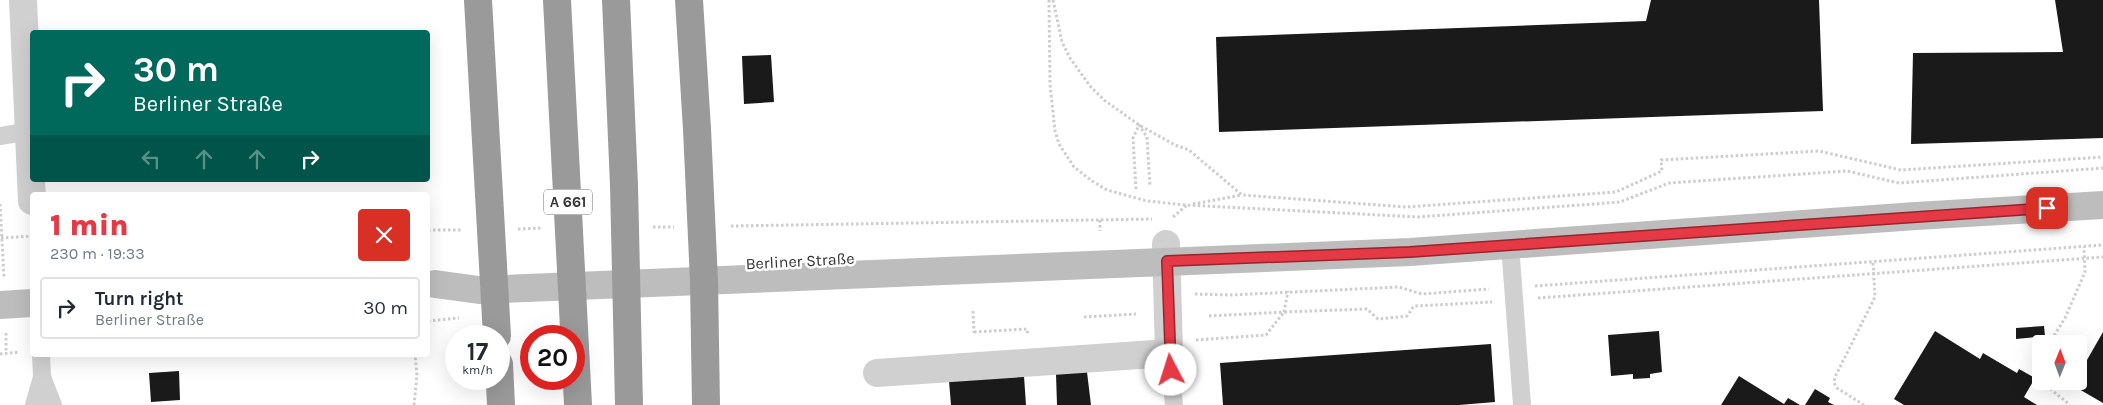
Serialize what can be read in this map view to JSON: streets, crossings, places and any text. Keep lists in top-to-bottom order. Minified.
{"streets":{"highway":["A 661"],"main road":["Berliner Straße"]},"north":"top","page":{"turn":["30 m","Berliner Straße"],"heading":["1 min","230 m · 19:33"],"list":[{"name":"Turn right","note":"Berliner Straße","value":"30 m"}],"speed":"17 km/h","limit":"20"}}
